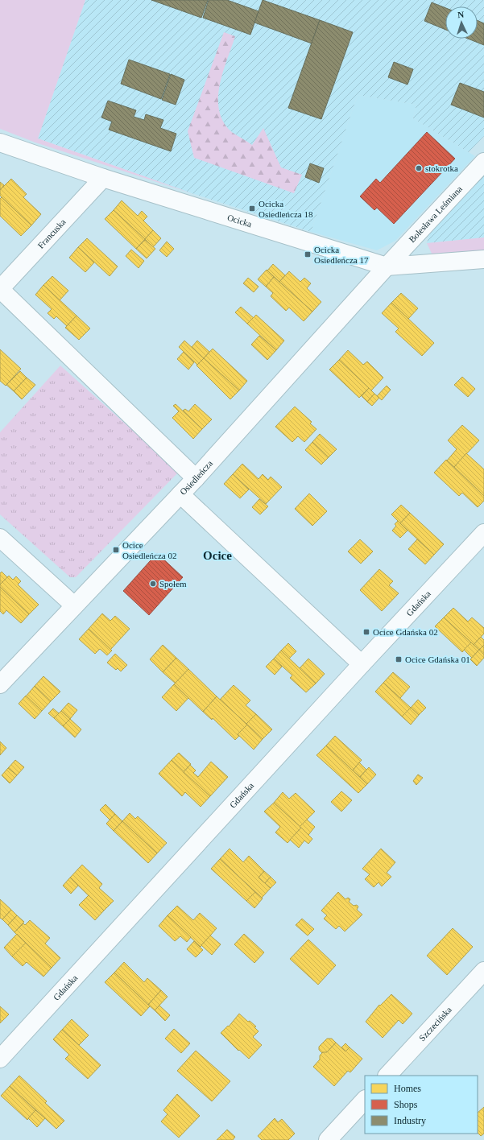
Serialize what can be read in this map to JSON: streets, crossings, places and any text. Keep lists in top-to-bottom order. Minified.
{"streets":{"street":["Bolesława Leśmiana","Ocicka","Francuska","Osiedleńcza","Gdańska","Szczecińska"]},"crossings":[["Bolesława Leśmiana","Ocicka"],["Bolesława Leśmiana","Osiedleńcza"],["Ocicka","Francuska"],["Ocicka","Osiedleńcza"]],"districts":["Ocice"],"places":{"other":["stokrotka","Społem"],"transit":["Ocicka Osiedleńcza 18","Ocicka Osiedleńcza 17","Ocice Osiedleńcza 02","Ocice Gdańska 02","Ocice Gdańska 01"]},"legend":["Homes","Shops","Industry"],"north":"top"}
